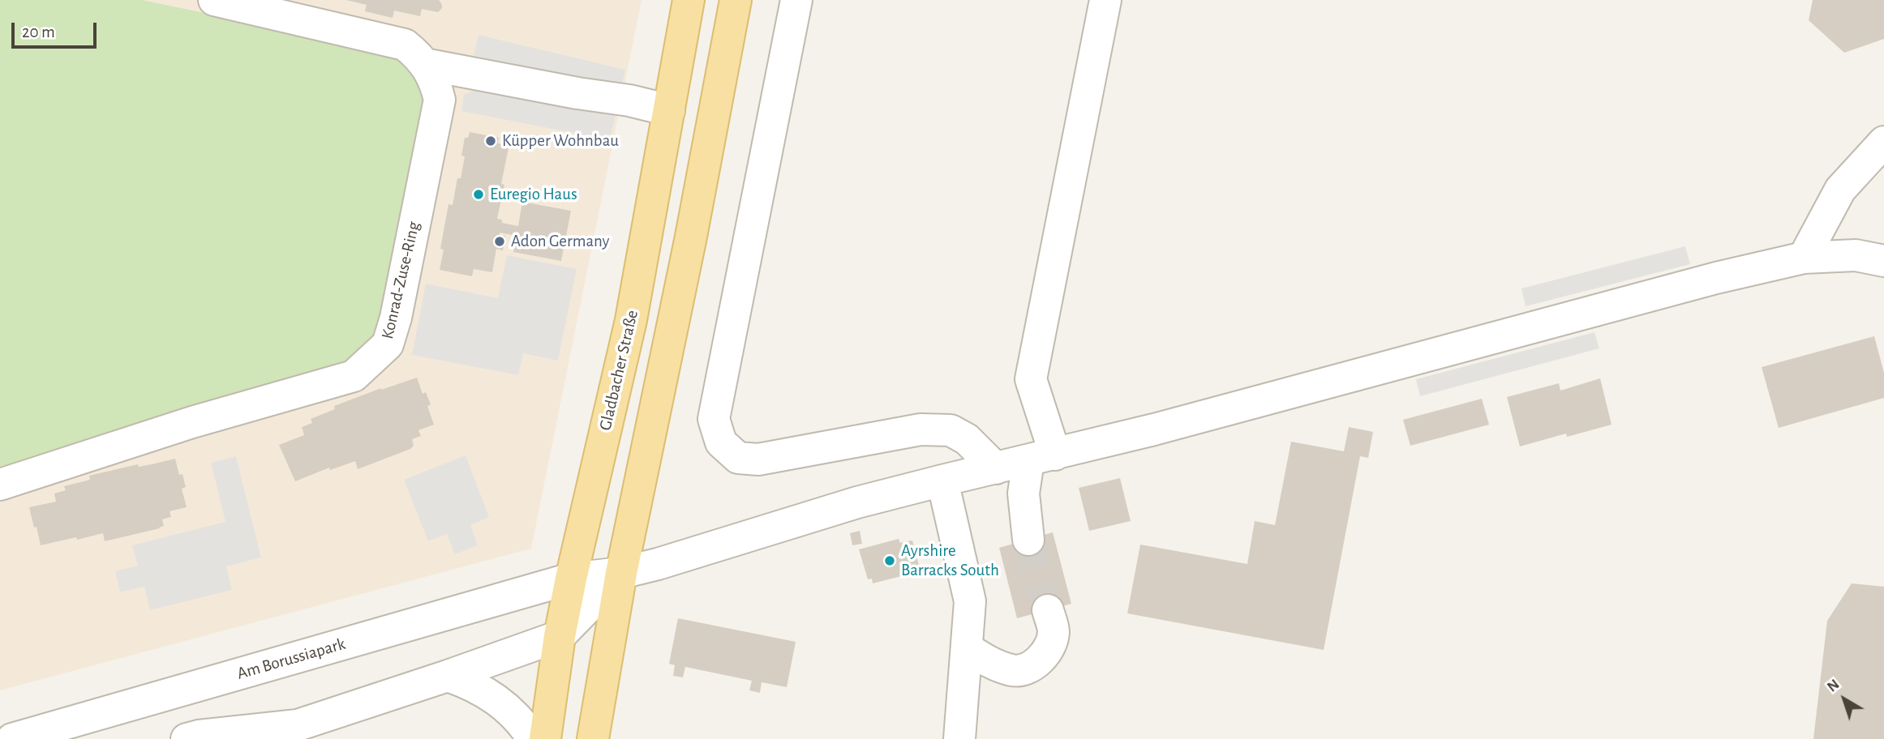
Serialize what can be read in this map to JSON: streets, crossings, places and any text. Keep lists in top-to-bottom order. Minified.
{"streets":{"main road":["Gladbacher Straße"],"street":["Konrad-Zuse-Ring","Am Borussiapark"]},"crossings":[["Gladbacher Straße","Am Borussiapark"]],"places":["Küpper Wohnbau","Euregio Haus","Adon Germany","Ayrshire Barracks South"],"scale_bar":"20 m","north":"top left"}
